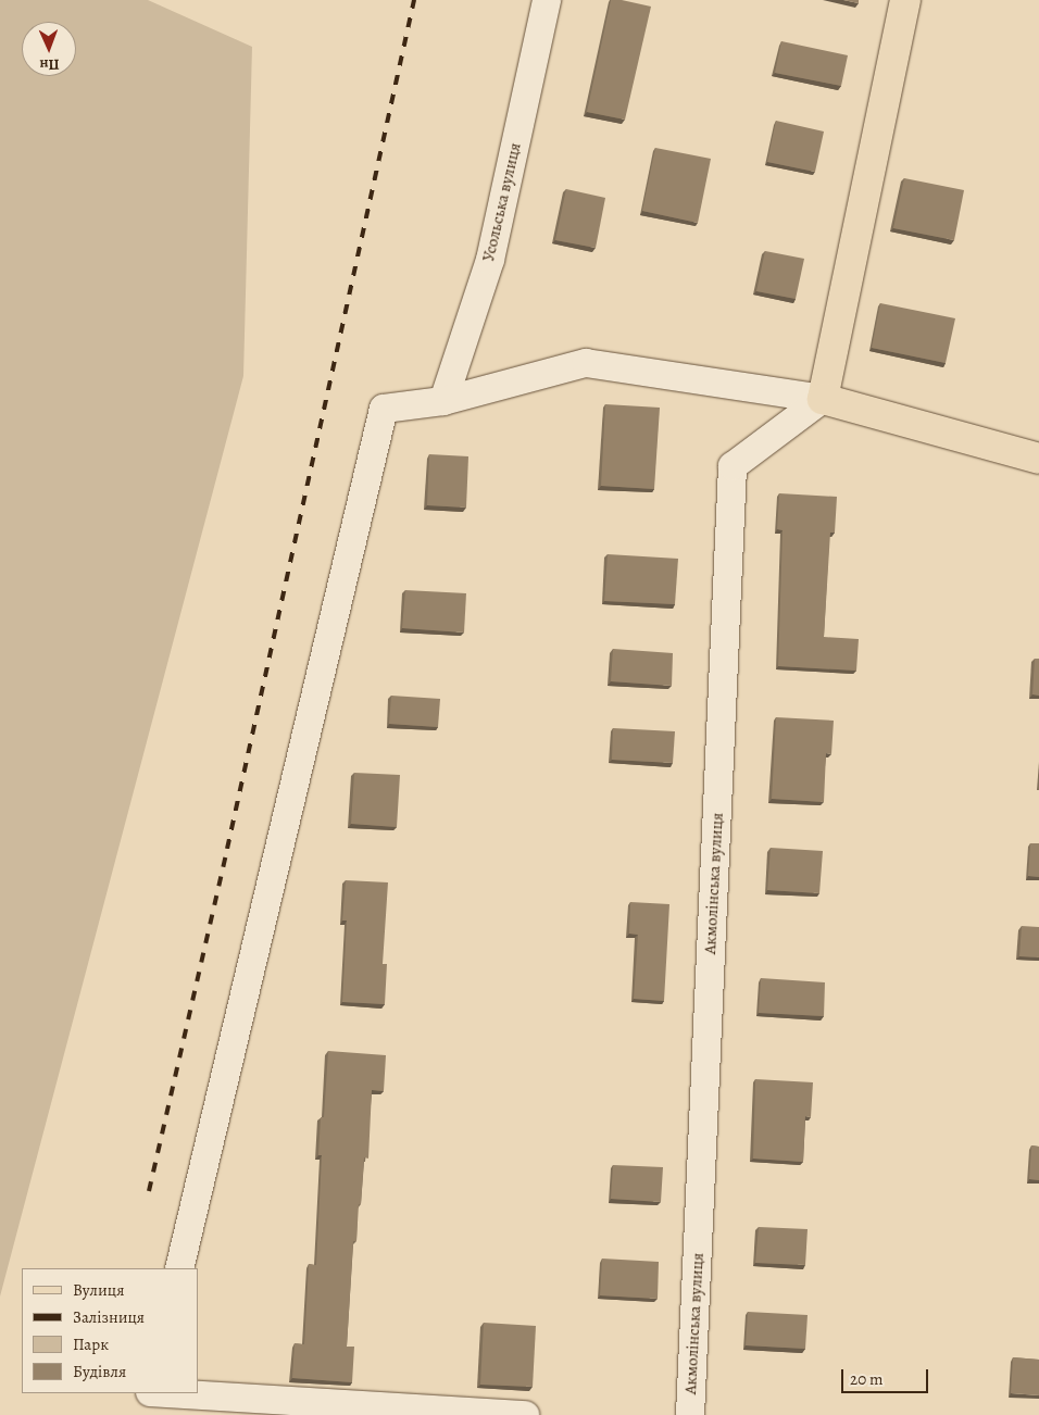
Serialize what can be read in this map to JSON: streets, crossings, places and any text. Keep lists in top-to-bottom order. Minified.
{"streets":{"street":["Усольська вулиця","Акмолiнська вулиця"]},"legend":["Вулиця","Залізниця","Парк","Будівля"],"scale_bar":"20 m","north":"bottom"}
